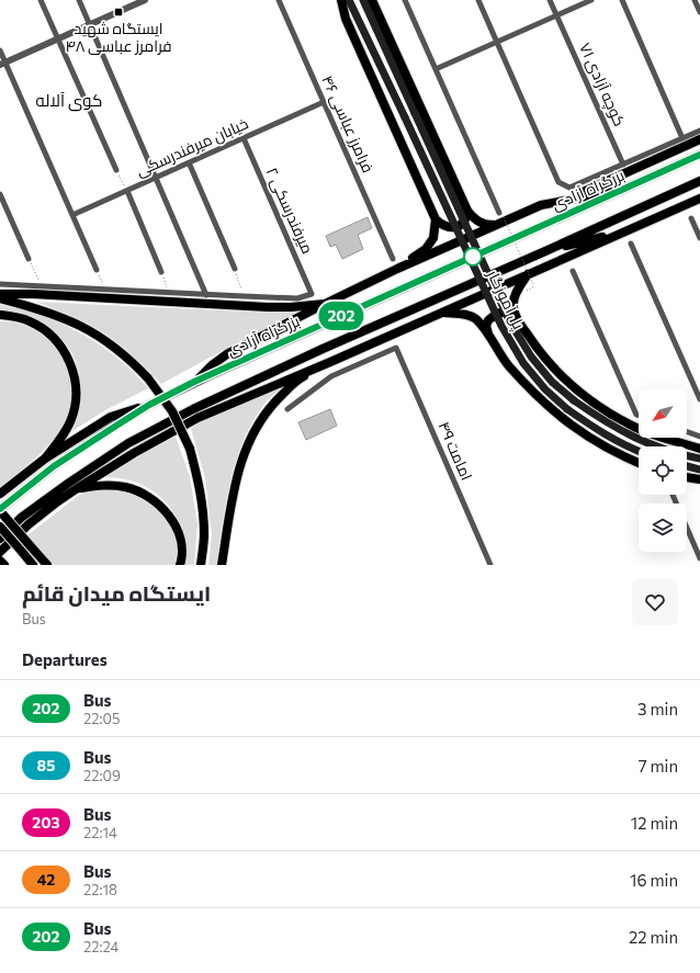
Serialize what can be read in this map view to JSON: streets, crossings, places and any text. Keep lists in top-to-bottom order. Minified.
{"streets":{"highway":["بزرگراه آزادی"],"main road":["پل آموزگار"],"street":["کوچه آزادی ۷۱","فرامرز عباسی ۴۶","خیابان میرفندرسکی","میرفندرسکی ۲","امامت ۴۹"]},"crossings":[["فرامرز عباسی ۴۶","خیابان میرفندرسکی"],["خیابان میرفندرسکی","میرفندرسکی ۲"]],"districts":["کوی آلاله"],"places":{"transit":["ایستگاه شهید فرامرز عباسی ۴۸"]},"lines":["bus line 202"],"north":"bottom left","page":{"on_map":"202","heading":[["ایستگاه میدان قائم","Bus"],"Departures"],"list":[{"mark":"202","name":"Bus","note":"22:05","value":"3 min"},{"mark":"85","name":"Bus","note":"22:09","value":"7 min"},{"mark":"203","name":"Bus","note":"22:14","value":"12 min"},{"mark":"42","name":"Bus","note":"22:18","value":"16 min"},{"mark":"202","name":"Bus","note":"22:24","value":"22 min"}]}}
